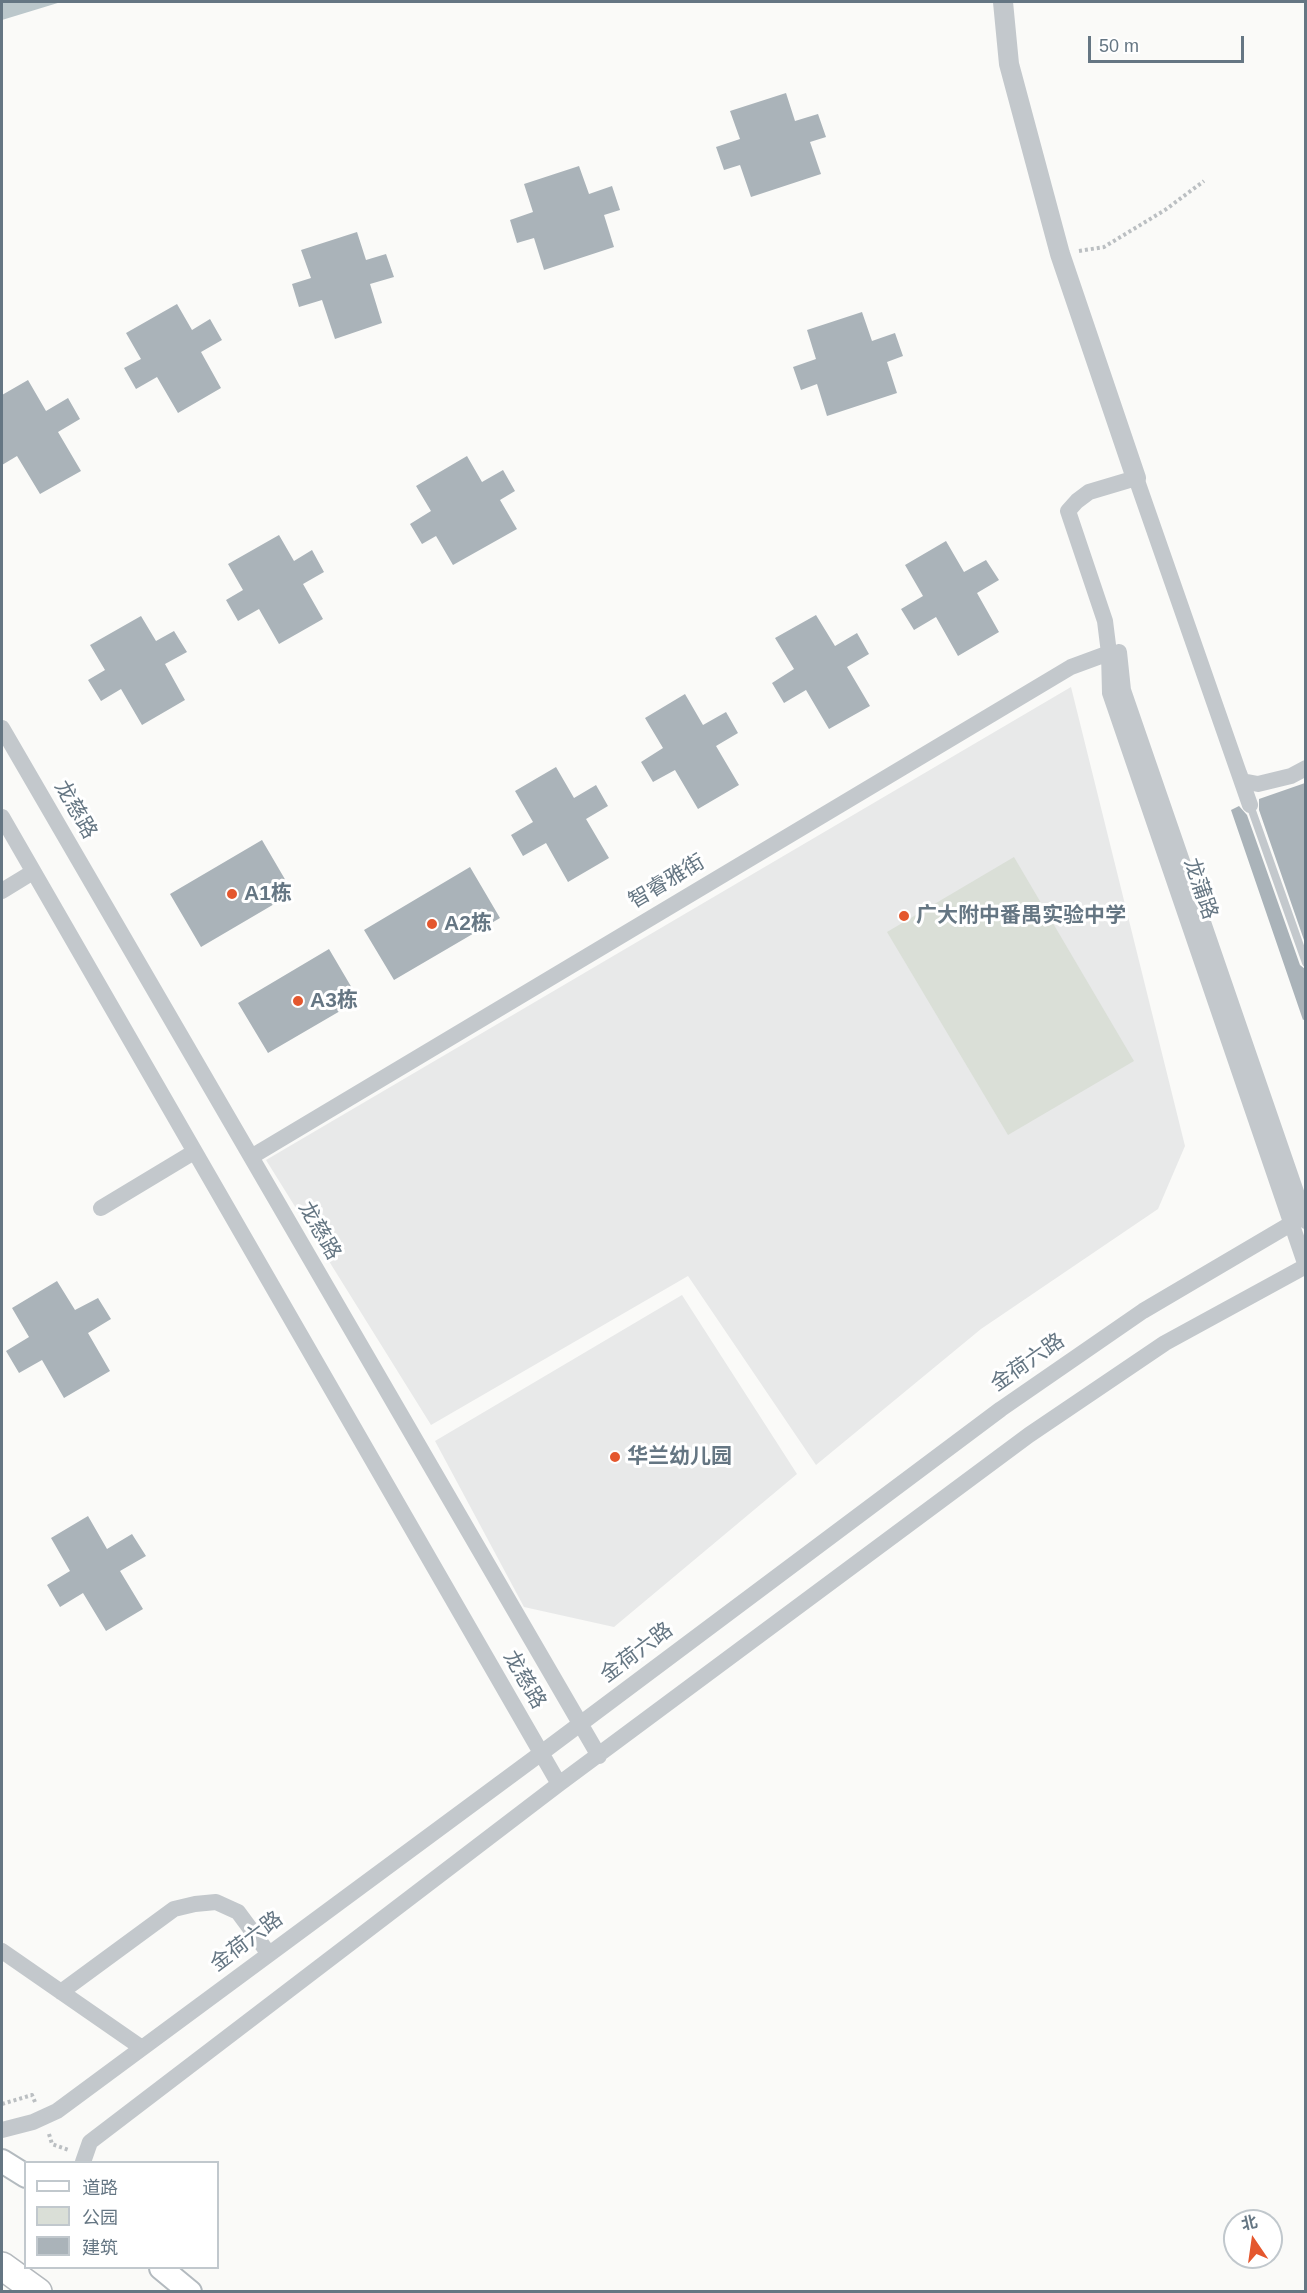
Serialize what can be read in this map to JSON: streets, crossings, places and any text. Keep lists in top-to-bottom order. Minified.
{"streets":{"street":["龙慈路","智睿雅街","龙蒲路","金荷六路"]},"crossings":[["龙慈路","智睿雅街"],["龙慈路","金荷六路"],["智睿雅街","龙蒲路"],["龙蒲路","金荷六路"]],"places":["A1栋","广大附中番禺实验中学","A2栋","A3栋","华兰幼儿园"],"legend":["道路","公园","建筑"],"scale_bar":"50 m","north":"top"}
